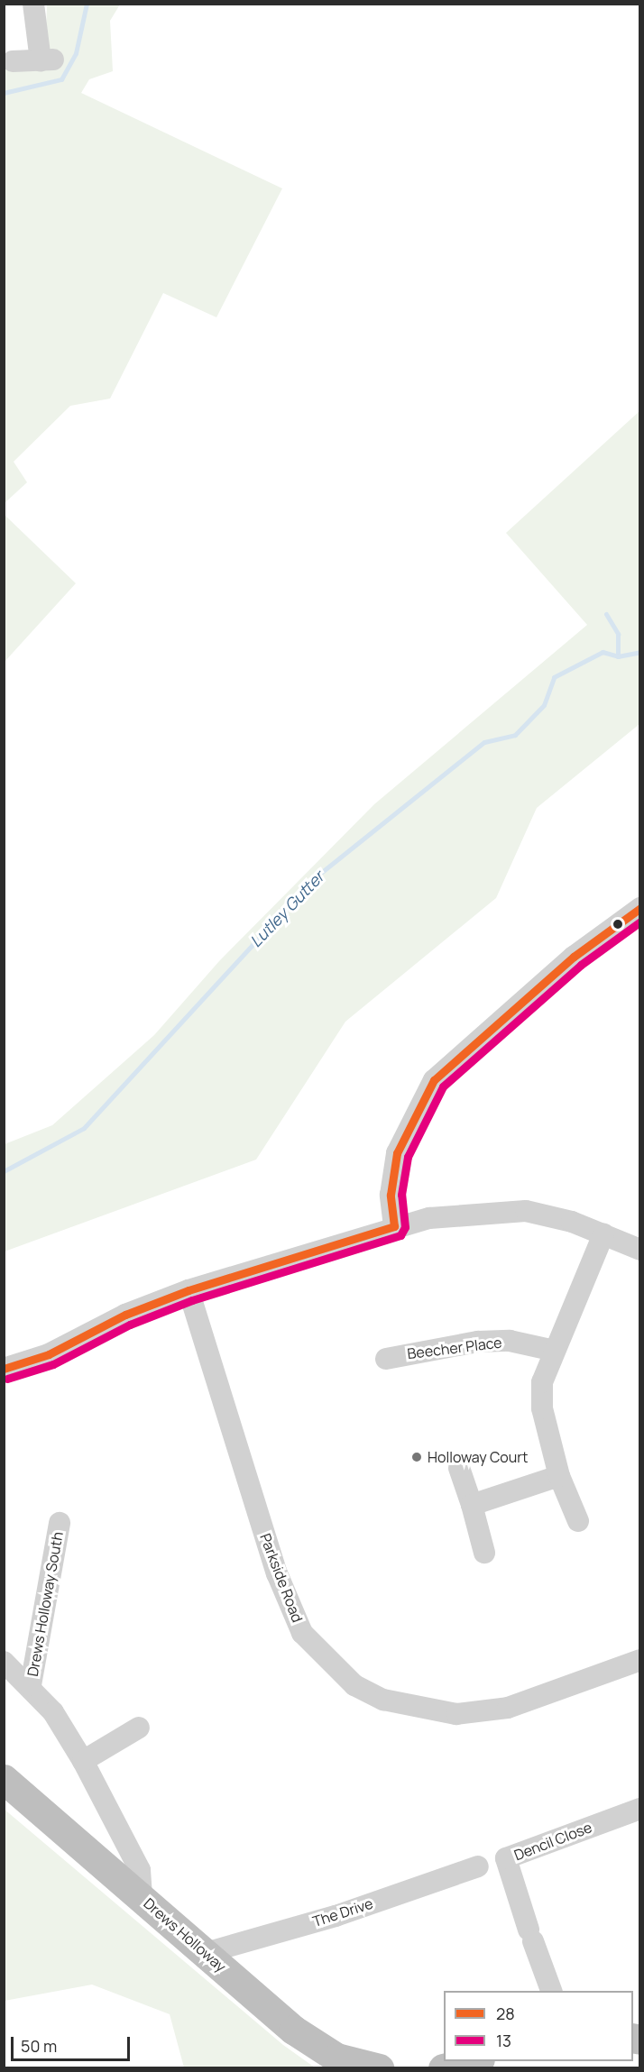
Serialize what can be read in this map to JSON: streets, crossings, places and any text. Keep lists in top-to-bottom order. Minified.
{"streets":{"highway":["Drews Holloway"],"street":["Beecher Place","Parkside Road","Drews Holloway South","Dencil Close","The Drive"]},"crossings":[["Drews Holloway South","Drews Holloway"],["The Drive","Drews Holloway"]],"water":["Lutley Gutter"],"places":["Holloway Court"],"lines":["transit line 28","transit line 13"],"legend":["28","13"],"scale_bar":"50 m"}
